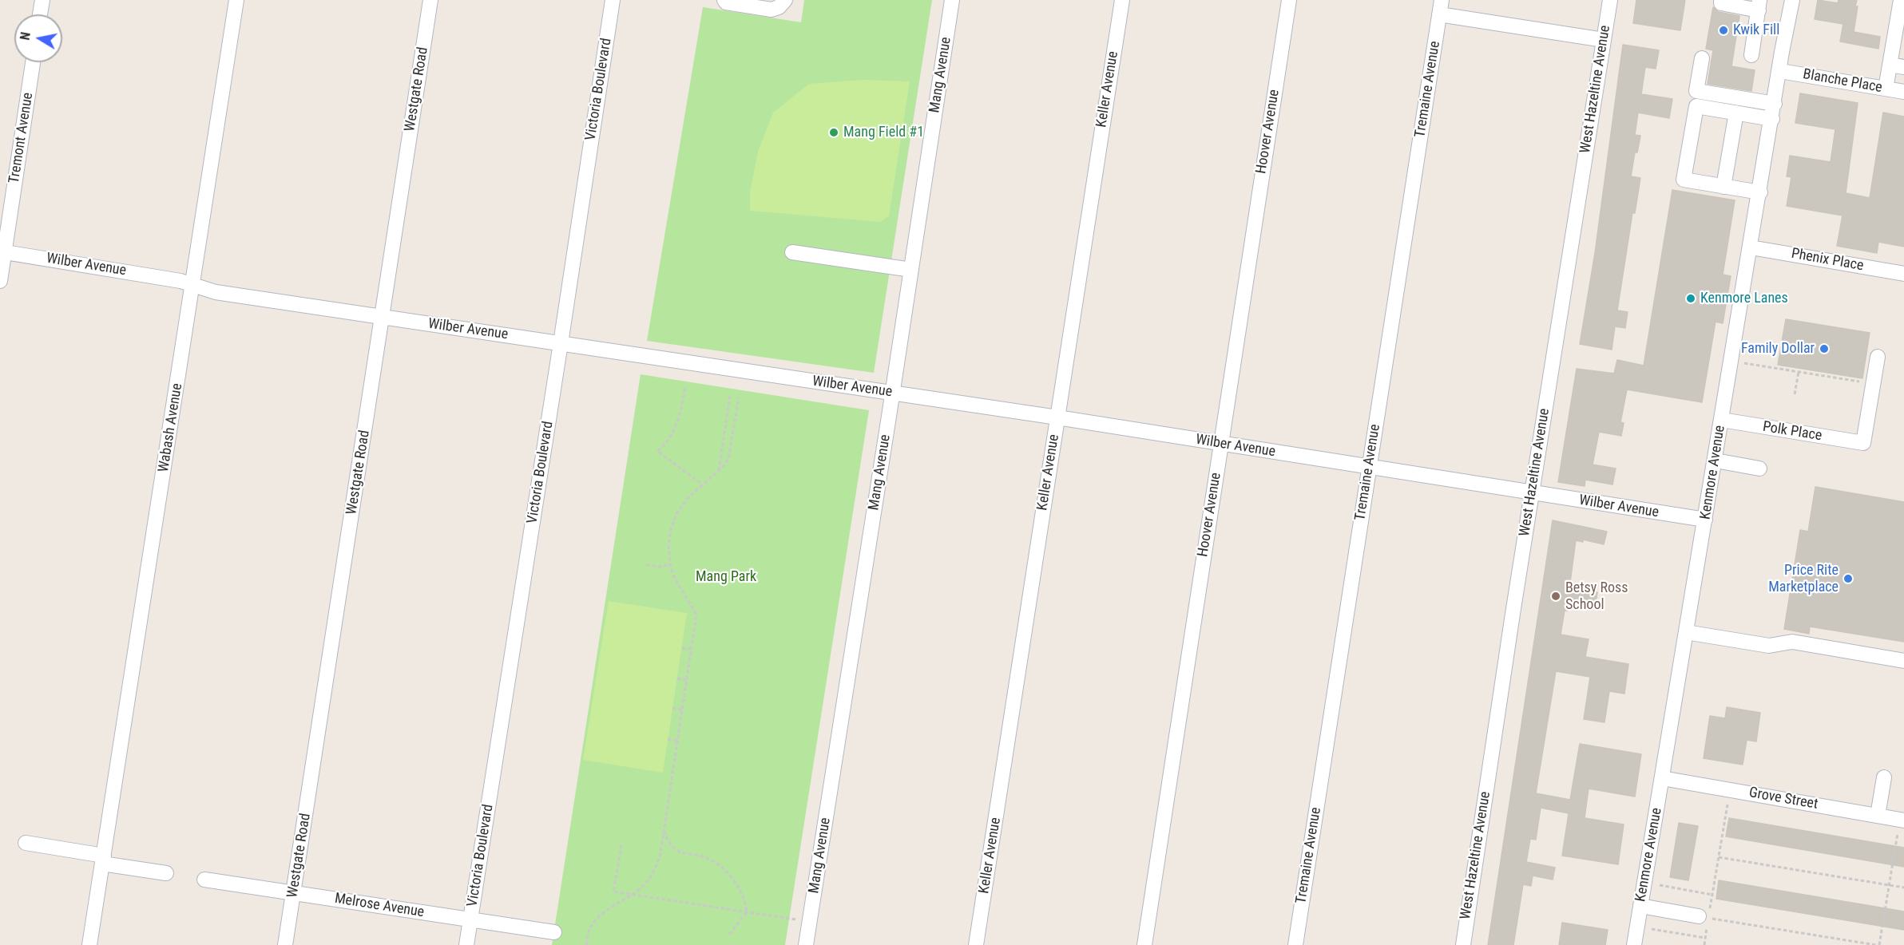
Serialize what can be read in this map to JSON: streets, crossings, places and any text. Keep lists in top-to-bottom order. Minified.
{"streets":{"street":["Mang Avenue","Blanche Place","Westgate Road","Victoria Boulevard","Keller Avenue","Tremaine Avenue","West Hazeltine Avenue","Hoover Avenue","Tremont Avenue","Phenix Place","Wilber Avenue","Wabash Avenue","Polk Place","Kenmore Avenue","Grove Street","Melrose Avenue"]},"crossings":[["Mang Avenue","Wilber Avenue"],["Blanche Place","Kenmore Avenue"],["Westgate Road","Wilber Avenue"],["Westgate Road","Melrose Avenue"],["Victoria Boulevard","Wilber Avenue"],["Victoria Boulevard","Melrose Avenue"],["Keller Avenue","Wilber Avenue"],["Tremaine Avenue","Wilber Avenue"],["West Hazeltine Avenue","Wilber Avenue"],["Hoover Avenue","Wilber Avenue"],["Tremont Avenue","Wilber Avenue"],["Phenix Place","Kenmore Avenue"],["Wilber Avenue","Wabash Avenue"],["Wilber Avenue","Kenmore Avenue"],["Polk Place","Kenmore Avenue"],["Kenmore Avenue","Grove Street"]],"parks":["Mang Park"],"places":["Kwik Fill","Mang Field #1","Kenmore Lanes","Family Dollar","Price Rite Marketplace","Betsy Ross School"],"north":"left"}
